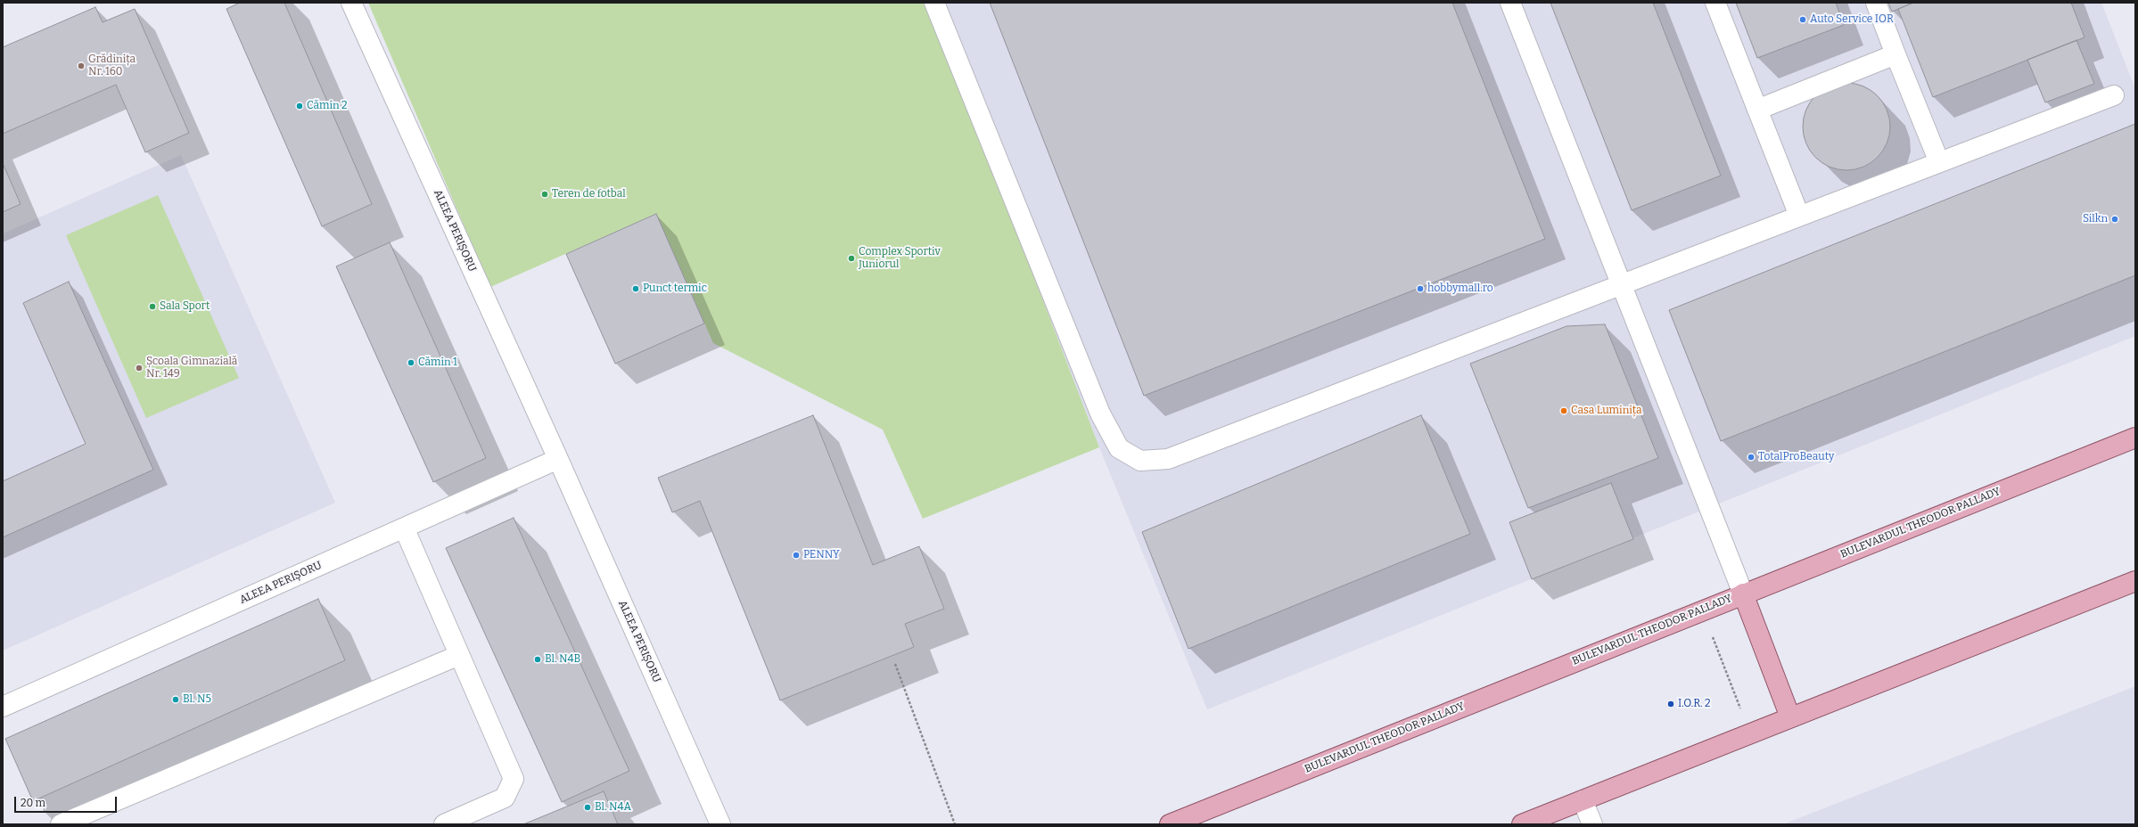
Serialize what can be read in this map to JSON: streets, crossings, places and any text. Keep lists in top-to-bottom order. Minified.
{"streets":{"main road":["BULEVARDUL THEODOR PALLADY"],"street":["ALEEA PERIȘORU"]},"places":["Auto Service IOR","Grădinița Nr. 160","Cămin 2","Teren de fotbal","Silkn","Complex Sportiv Juniorul","Punct termic","hobbymall.ro","Sala Sport","Cămin 1","Școala Gimnazială Nr. 149","Casa Luminița","TotalProBeauty","PENNY","Bl. N4B","Bl. N5","I.O.R. 2","Bl. N4A"],"scale_bar":"20 m"}
